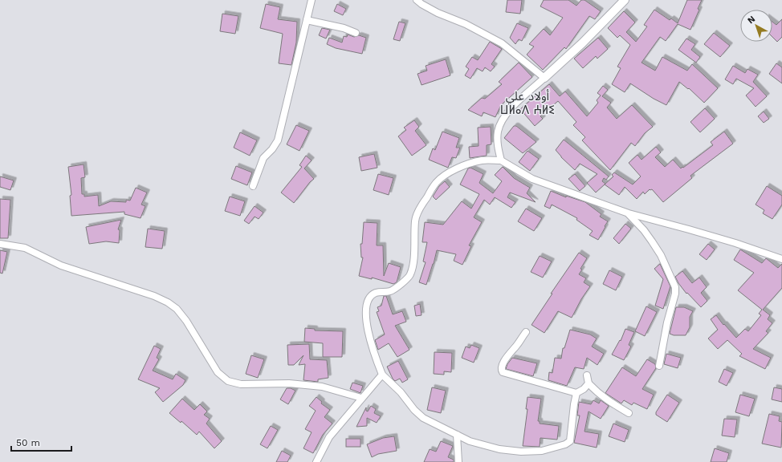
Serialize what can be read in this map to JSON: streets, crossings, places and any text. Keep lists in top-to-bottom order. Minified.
{"districts":["أولاد علي ⵡⵍⴰⴷ ⵄⵍⵉ"],"scale_bar":"50 m","north":"top left"}
